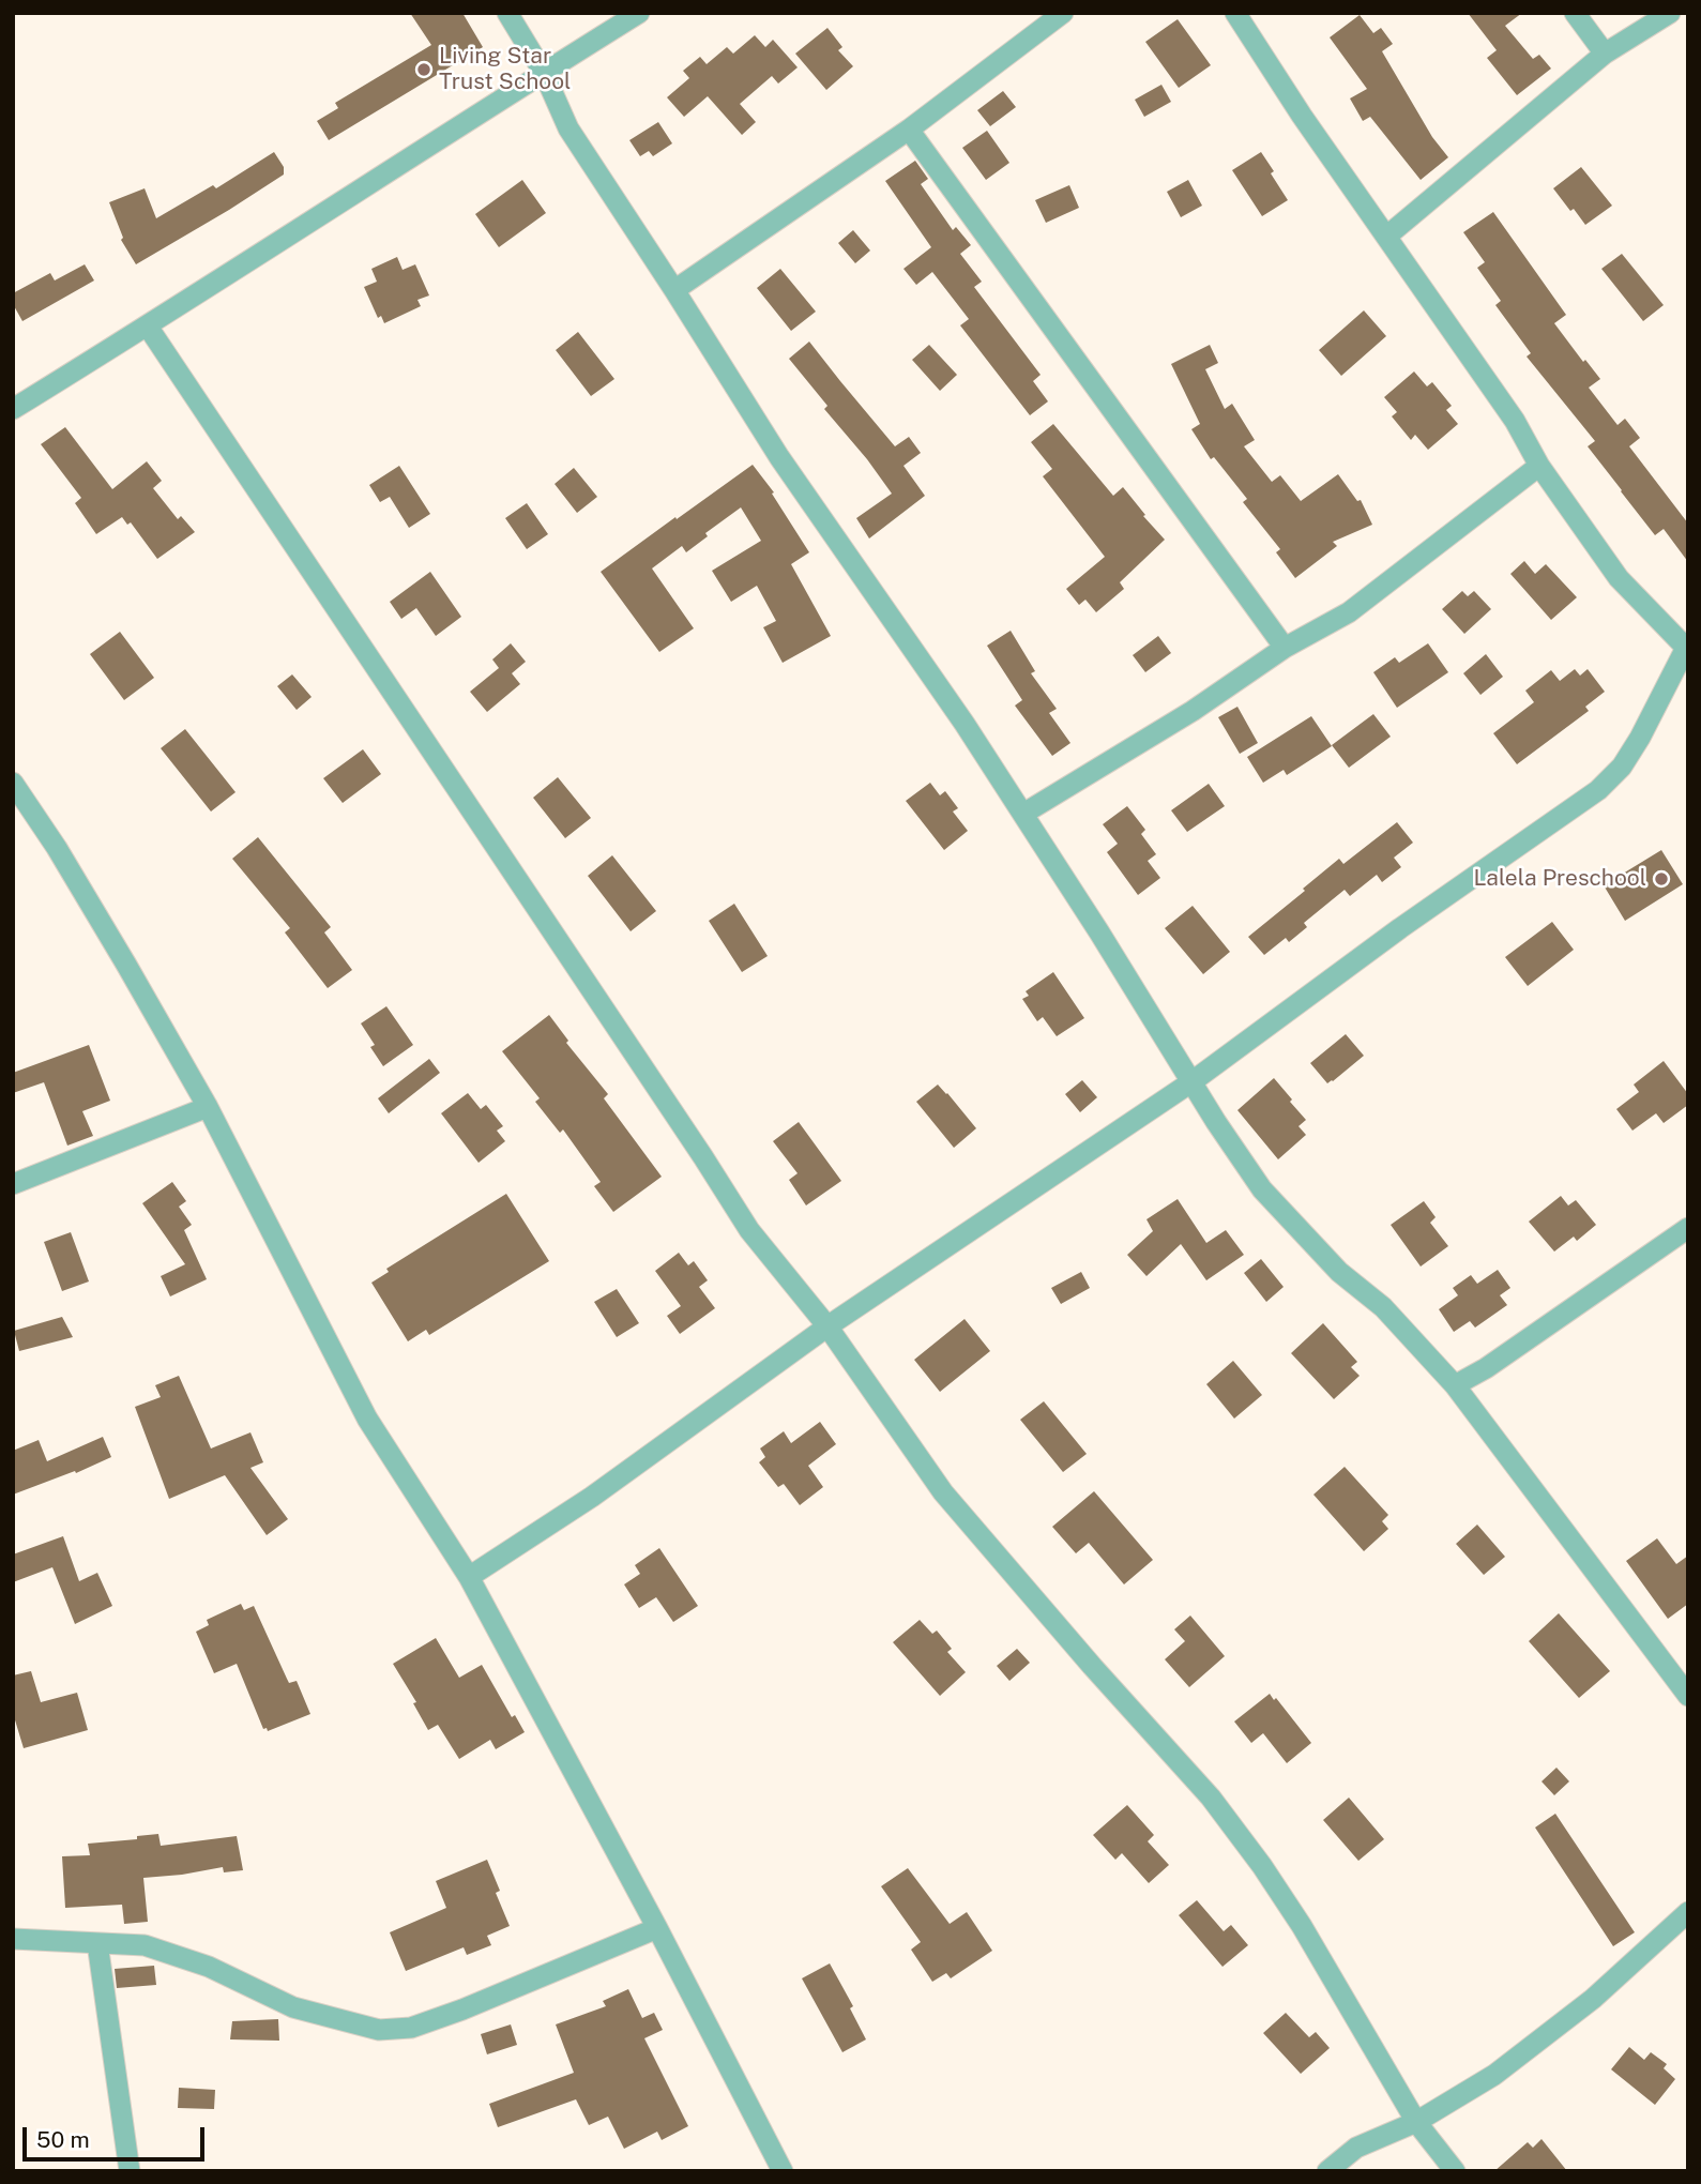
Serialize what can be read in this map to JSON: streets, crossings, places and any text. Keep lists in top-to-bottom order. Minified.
{"places":["Living Star Trust School","Lalela Preschool"],"scale_bar":"50 m"}
